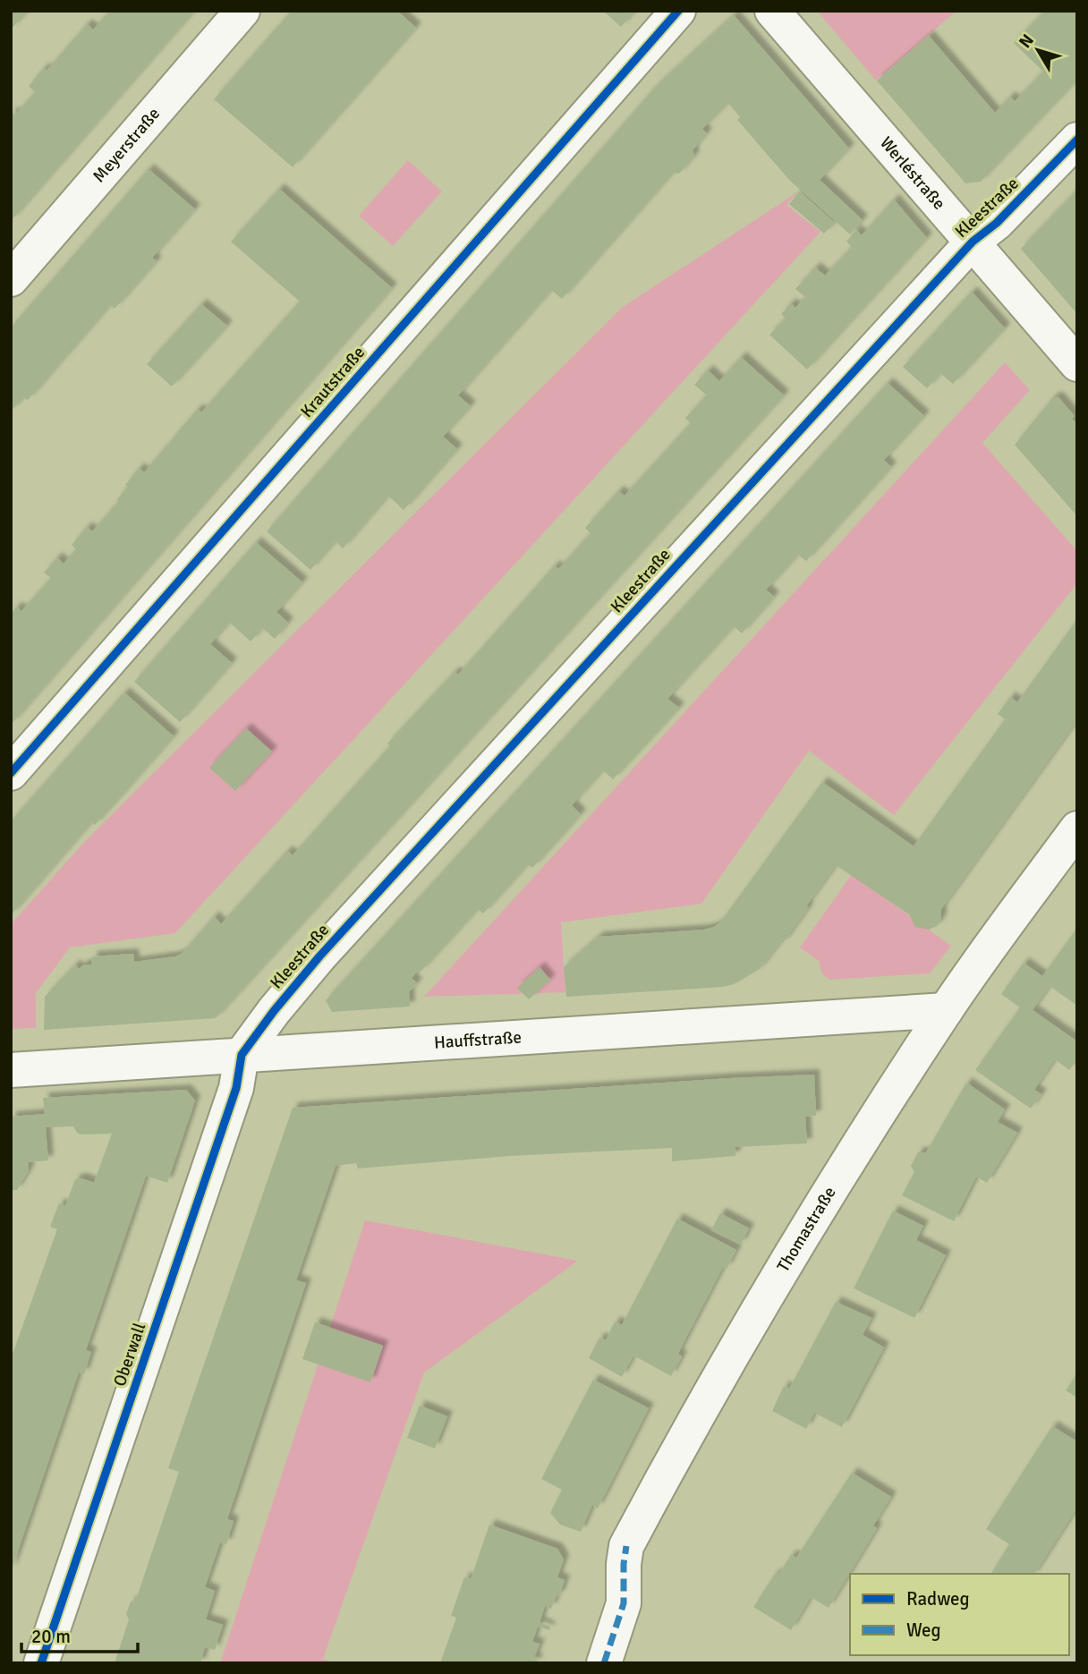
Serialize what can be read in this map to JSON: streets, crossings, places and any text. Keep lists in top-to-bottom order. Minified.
{"streets":{"street":["Meyerstraße","Werléstraße","Kleestraße","Krautstraße","Hauffstraße","Thomastraße","Oberwall"]},"crossings":[["Werléstraße","Kleestraße"],["Kleestraße","Hauffstraße"],["Kleestraße","Oberwall"],["Hauffstraße","Thomastraße"],["Hauffstraße","Oberwall"]],"legend":["Radweg","Weg"],"scale_bar":"20 m","north":"top left"}
